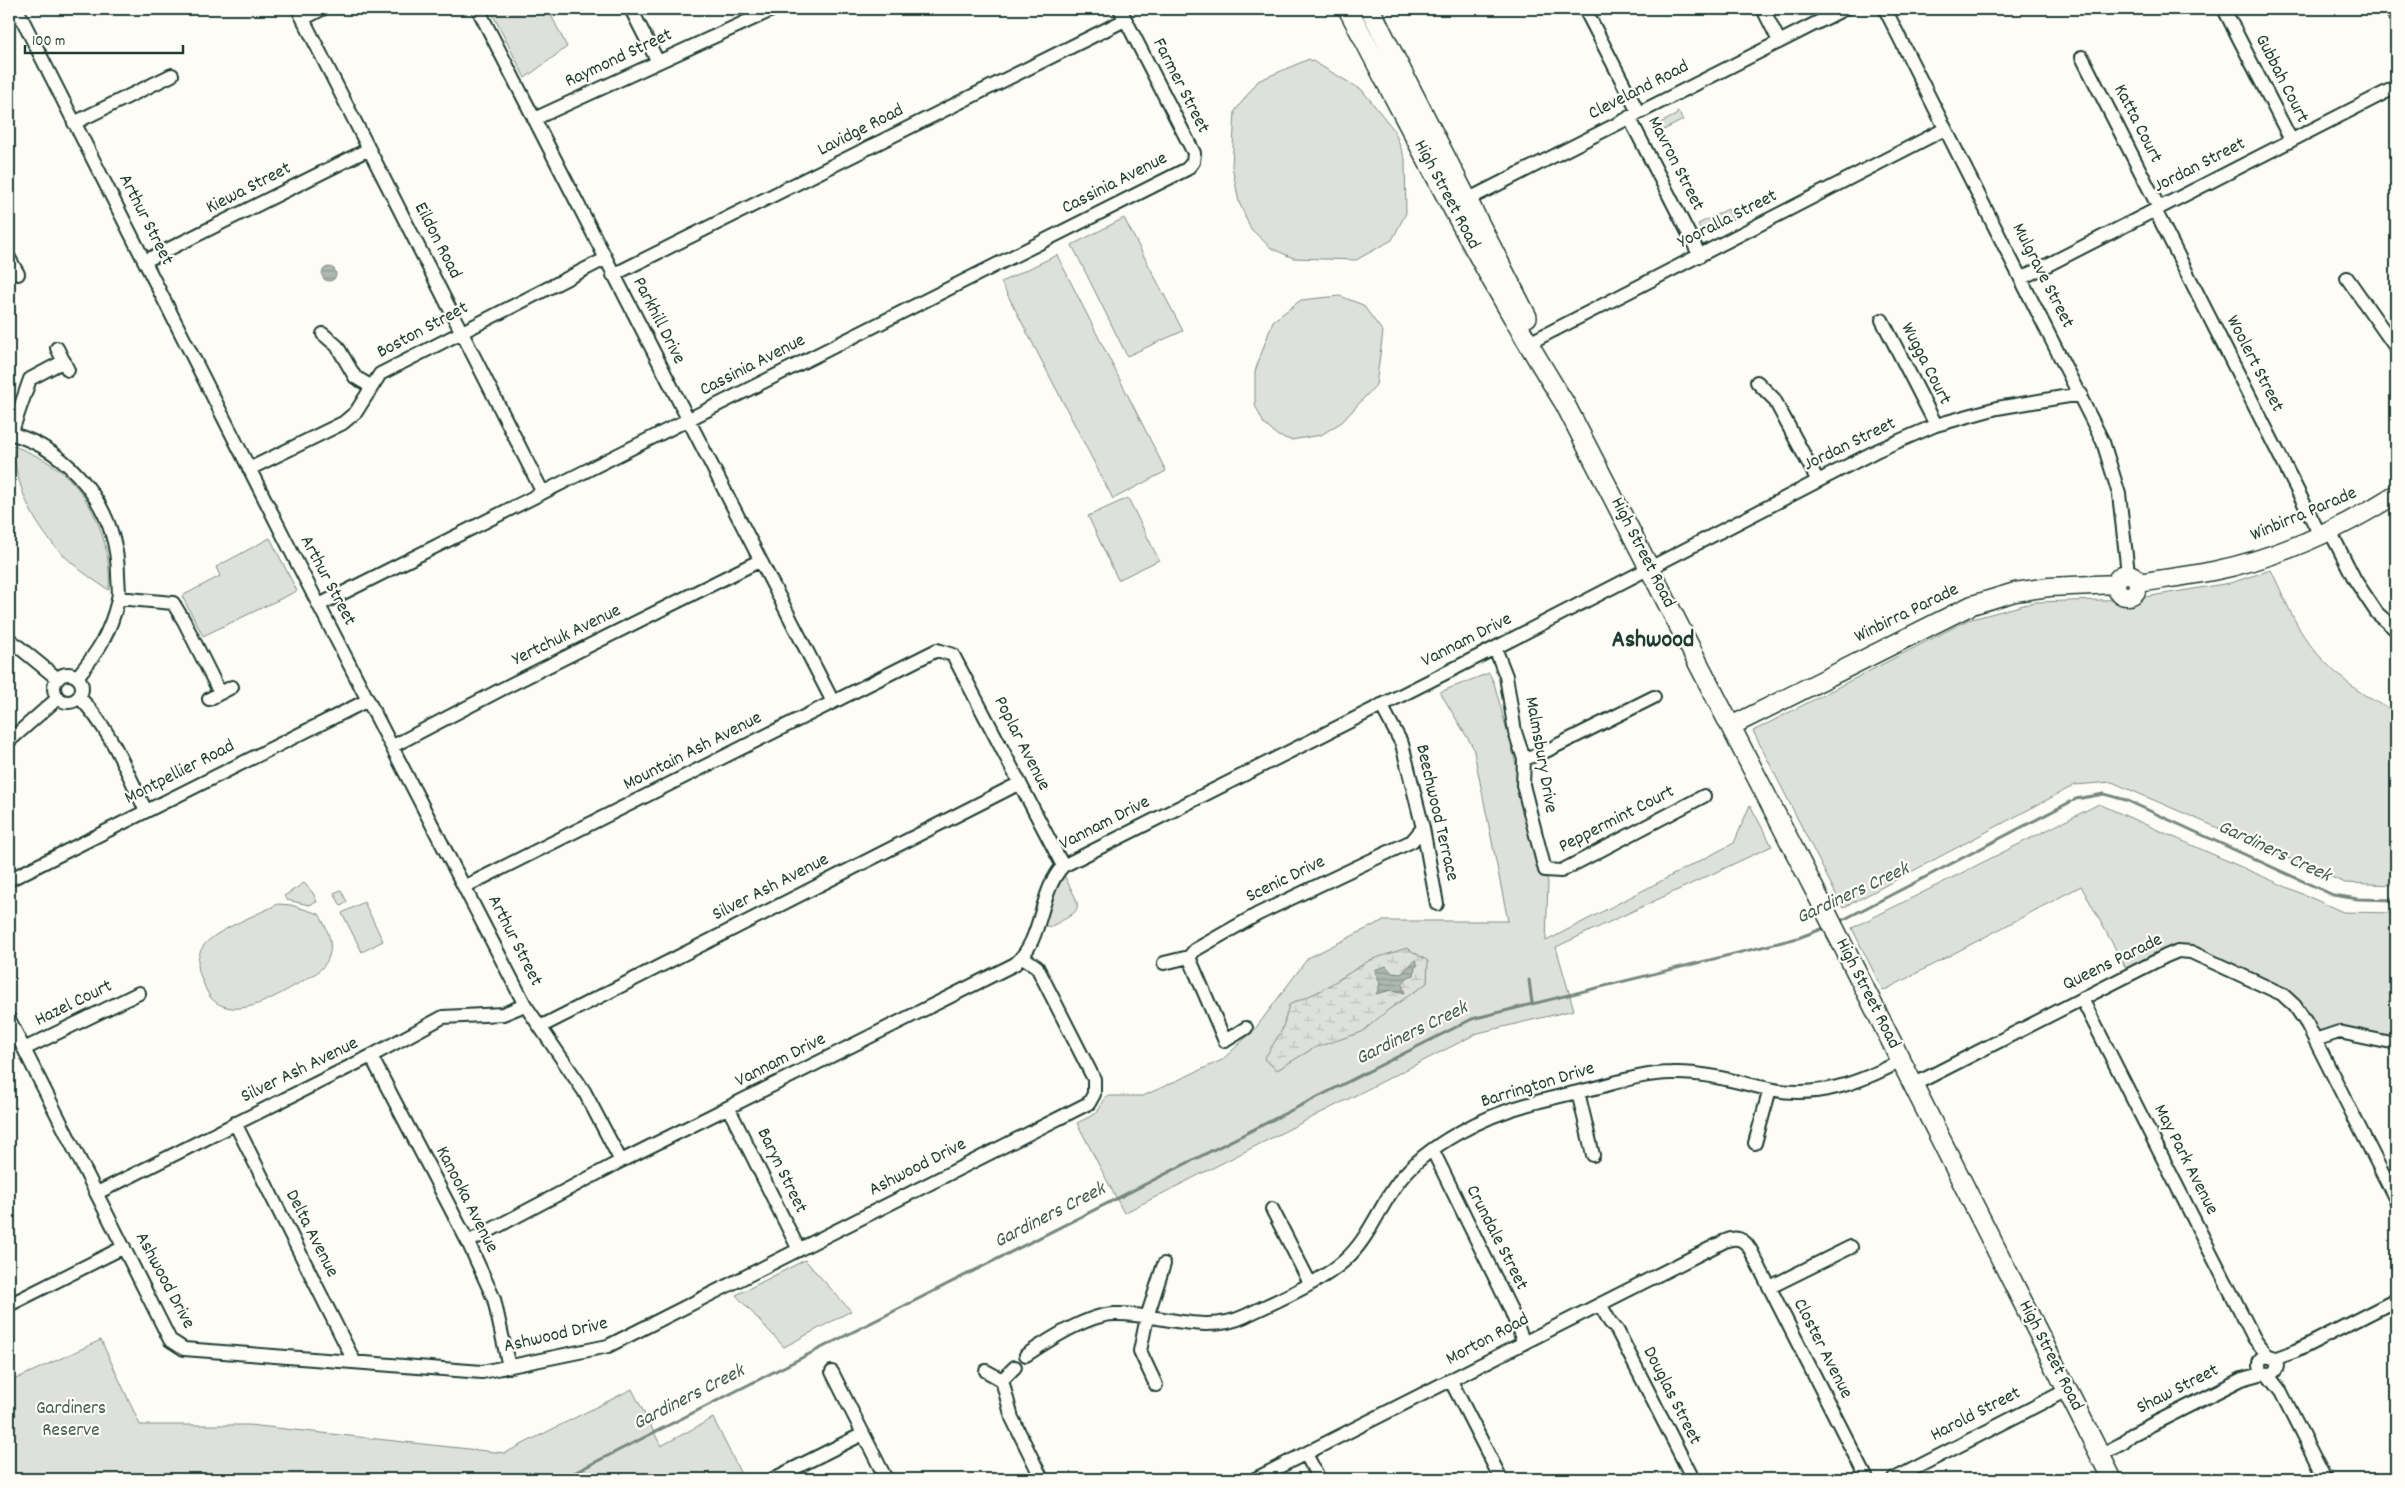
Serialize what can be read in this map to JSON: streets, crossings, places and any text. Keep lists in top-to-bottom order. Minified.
{"streets":{"main road":["High Street Road"],"street":["Raymond Street","Gubbah Court","Farmer Street","Cleveland Road","Katta Court","Lavidge Road","Mavron Street","Jordan Street","Cassinia Avenue","Kiewa Street","Arthur Street","Yooralla Street","Eildon Road","Mulgrave Street","Parkhill Drive","Boston Street","Wugga Court","Woolert Street","Winbirra Parade","Yertchuk Avenue","Vannam Drive","Poplar Avenue","Mountain Ash Avenue","Malmsbury Drive","Montpellier Road","Beechwood Terrace","Peppermint Court","Scenic Drive","Silver Ash Avenue","Queens Parade","Hazel Court","Barrington Drive","May Park Avenue","Ashwood Drive","Baryn Street","Kanooka Avenue","Delta Avenue","Crundale Street","Morton Road","Closter Avenue","Shaw Street","Douglas Street","Harold Street"]},"crossings":[["Raymond Street","Parkhill Drive"],["Gubbah Court","Jordan Street"],["Farmer Street","Lavidge Road"],["Farmer Street","Cassinia Avenue"],["Cleveland Road","Mavron Street"],["Cleveland Road","High Street Road"],["Katta Court","Jordan Street"],["Katta Court","Woolert Street"],["Lavidge Road","Parkhill Drive"],["Mavron Street","Yooralla Street"],["Jordan Street","High Street Road"],["Jordan Street","Mulgrave Street"],["Jordan Street","Wugga Court"],["Jordan Street","Woolert Street"],["Jordan Street","Vannam Drive"],["Cassinia Avenue","Arthur Street"],["Cassinia Avenue","Eildon Road"],["Cassinia Avenue","Parkhill Drive"],["Kiewa Street","Arthur Street"],["Kiewa Street","Eildon Road"],["High Street Road","Yooralla Street"],["High Street Road","Winbirra Parade"],["High Street Road","Vannam Drive"],["High Street Road","Queens Parade"],["High Street Road","Barrington Drive"],["High Street Road","Shaw Street"],["High Street Road","Harold Street"],["Arthur Street","Boston Street"],["Arthur Street","Yertchuk Avenue"],["Arthur Street","Vannam Drive"],["Arthur Street","Mountain Ash Avenue"],["Arthur Street","Montpellier Road"],["Arthur Street","Silver Ash Avenue"],["Yooralla Street","Mulgrave Street"],["Eildon Road","Boston Street"],["Mulgrave Street","Winbirra Parade"],["Parkhill Drive","Boston Street"],["Parkhill Drive","Yertchuk Avenue"],["Parkhill Drive","Mountain Ash Avenue"],["Woolert Street","Winbirra Parade"],["Vannam Drive","Poplar Avenue"],["Vannam Drive","Malmsbury Drive"],["Vannam Drive","Beechwood Terrace"],["Vannam Drive","Ashwood Drive"],["Vannam Drive","Baryn Street"],["Vannam Drive","Kanooka Avenue"],["Poplar Avenue","Mountain Ash Avenue"],["Poplar Avenue","Silver Ash Avenue"],["Malmsbury Drive","Peppermint Court"],["Beechwood Terrace","Scenic Drive"],["Silver Ash Avenue","Ashwood Drive"],["Silver Ash Avenue","Kanooka Avenue"],["Silver Ash Avenue","Delta Avenue"],["Queens Parade","May Park Avenue"],["Hazel Court","Ashwood Drive"],["Barrington Drive","Crundale Street"],["May Park Avenue","Shaw Street"],["Ashwood Drive","Baryn Street"],["Ashwood Drive","Kanooka Avenue"],["Ashwood Drive","Delta Avenue"],["Crundale Street","Morton Road"],["Morton Road","Closter Avenue"],["Morton Road","Douglas Street"]],"districts":["Ashwood"],"water":["Gardiners Creek"],"parks":["Gardiners Reserve"],"scale_bar":"100 m"}
